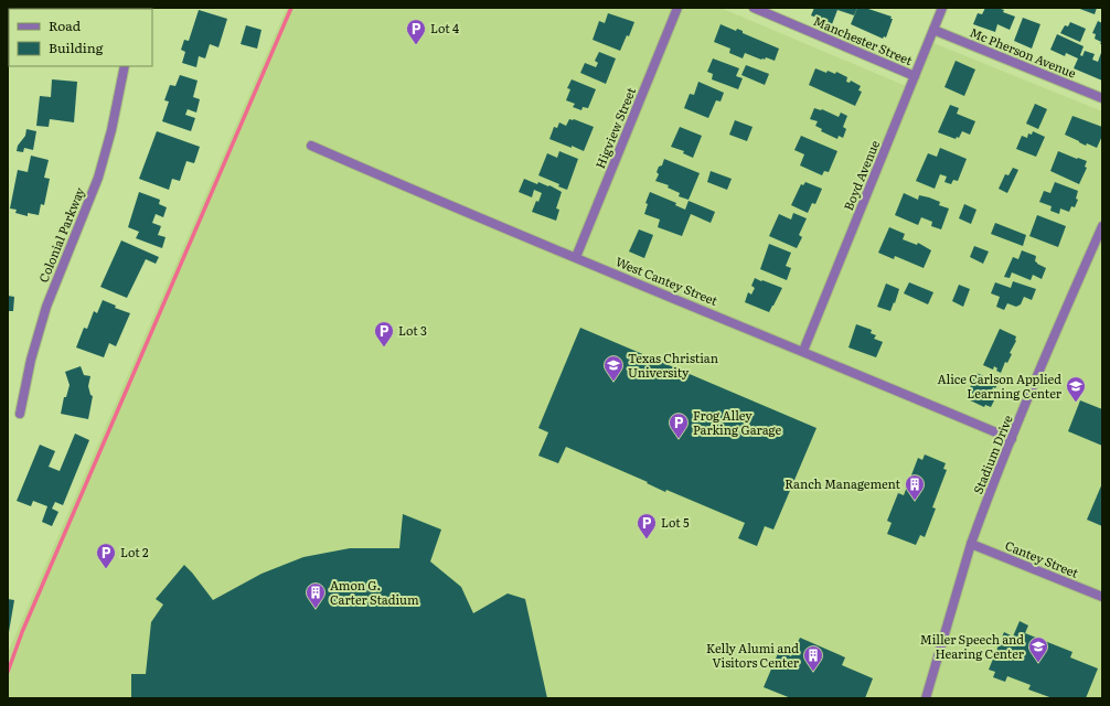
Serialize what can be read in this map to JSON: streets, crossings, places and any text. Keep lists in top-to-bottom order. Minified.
{"streets":{"street":["Manchester Street","Mc Pherson Avenue","Higview Street","Boyd Avenue","Colonial Parkway","West Cantey Street","Stadium Drive","Cantey Street"]},"crossings":[["Manchester Street","Boyd Avenue"],["Mc Pherson Avenue","Boyd Avenue"],["Higview Street","West Cantey Street"],["Boyd Avenue","West Cantey Street"],["West Cantey Street","Stadium Drive"],["Stadium Drive","Cantey Street"]],"places":{"parking":["Lot 4","Lot 3","Frog Alley Parking Garage","Lot 5","Lot 2"],"school or university":["Texas Christian University","Alice Carlson Applied Learning Center","Miller Speech and Hearing Center"],"building":["Ranch Management","Amon G. Carter Stadium","Kelly Alumi and Visitors Center"]},"legend":["Road","Building"]}
